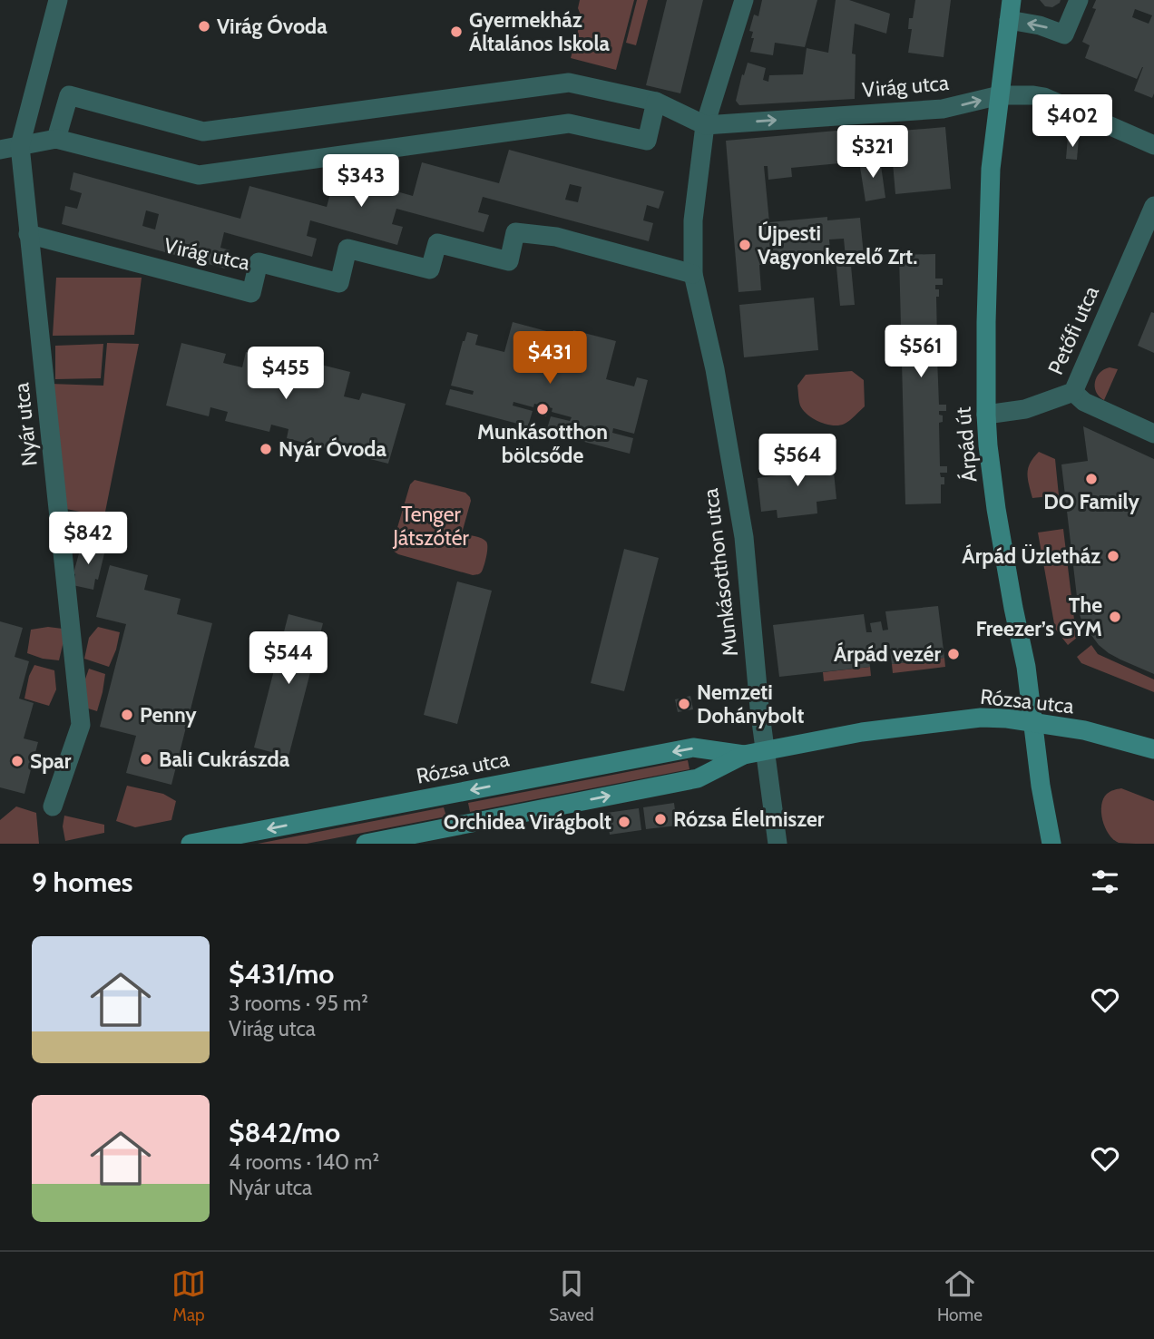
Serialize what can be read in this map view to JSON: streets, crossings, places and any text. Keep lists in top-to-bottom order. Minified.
{"streets":{"street":["Virág utca","Petőfi utca","Nyár utca","Árpád út","Munkásotthon utca","Rózsa utca"]},"crossings":[["Virág utca","Nyár utca"],["Virág utca","Árpád út"],["Virág utca","Munkásotthon utca"],["Petőfi utca","Árpád út"],["Árpád út","Rózsa utca"],["Munkásotthon utca","Rózsa utca"]],"parks":["Tenger Játszótér"],"places":["Virág Óvoda","Gyermekház Általános Iskola","Újpesti Vagyonkezelő Zrt.","Munkásotthon bölcsőde","Nyár Óvoda","DO Family","Árpád Üzletház","The Freezer’s GYM","Árpád vezér","Nemzeti Dohánybolt","Penny","Bali Cukrászda","Spar","Rózsa Élelmiszer","Orchidea Virágbolt"],"page":{"price":["$402","$321","$343","$561","$431","$455","$564","$842","$544"],"heading":"9 homes","list":[{"name":"$431/mo","note":"3 rooms · 95 m² · Virág utca"},{"name":"$842/mo","note":"4 rooms · 140 m² · Nyár utca"}],"tabs":["Map","Saved","Home"]}}
